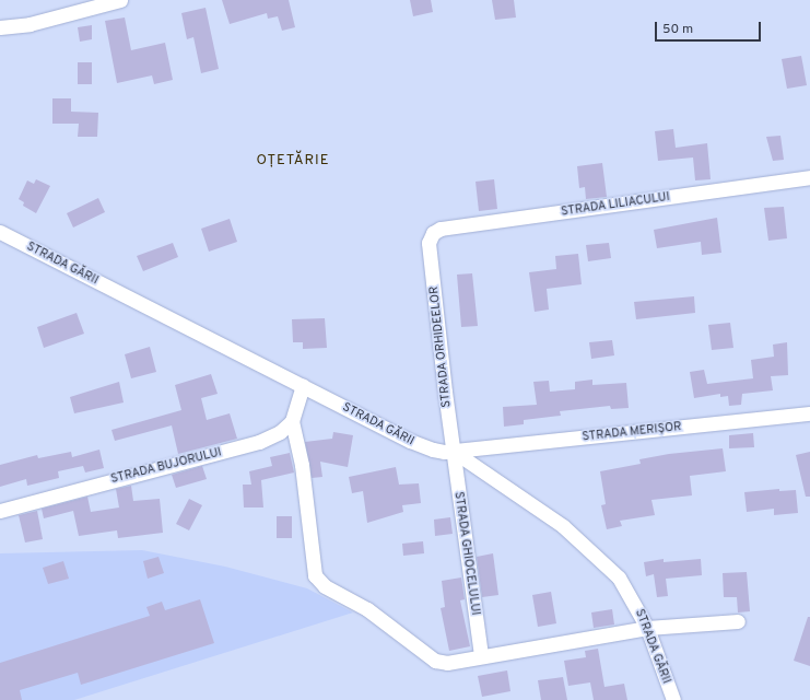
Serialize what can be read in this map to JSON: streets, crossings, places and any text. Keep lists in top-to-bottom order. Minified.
{"streets":{"street":["STRADA LILIACULUI","STRADA GĂRII","STRADA ORHIDEELOR","STRADA MERIȘOR","STRADA BUJORULUI","STRADA GHIOCELULUI"]},"crossings":[["STRADA LILIACULUI","STRADA ORHIDEELOR"],["STRADA GĂRII","STRADA ORHIDEELOR"],["STRADA GĂRII","STRADA MERIȘOR"],["STRADA GĂRII","STRADA GHIOCELULUI"],["STRADA ORHIDEELOR","STRADA MERIȘOR"],["STRADA ORHIDEELOR","STRADA GHIOCELULUI"],["STRADA MERIȘOR","STRADA GHIOCELULUI"]],"districts":["OȚETĂRIE"],"scale_bar":"50 m"}
